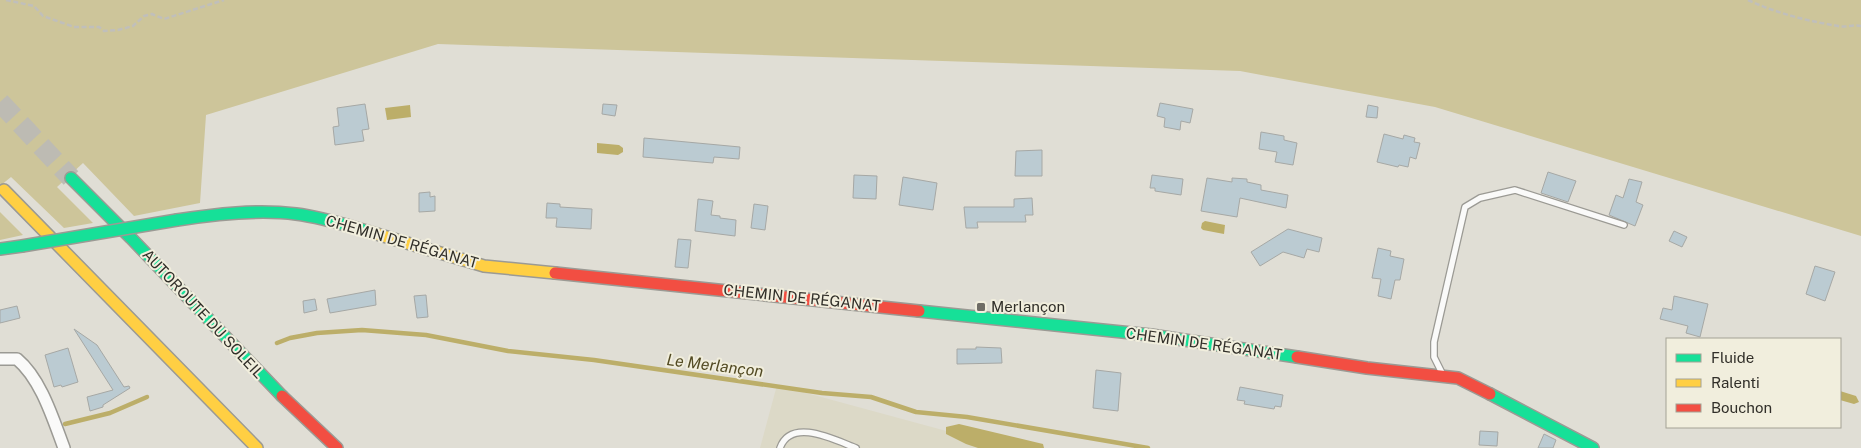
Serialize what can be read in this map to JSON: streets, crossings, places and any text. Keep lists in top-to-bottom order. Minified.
{"streets":{"main road":["CHEMIN DE RÉGANAT","AUTOROUTE DU SOLEIL"]},"water":["Le Merlançon"],"places":{"transit":["Merlançon"]},"legend":["Fluide","Ralenti","Bouchon"]}
